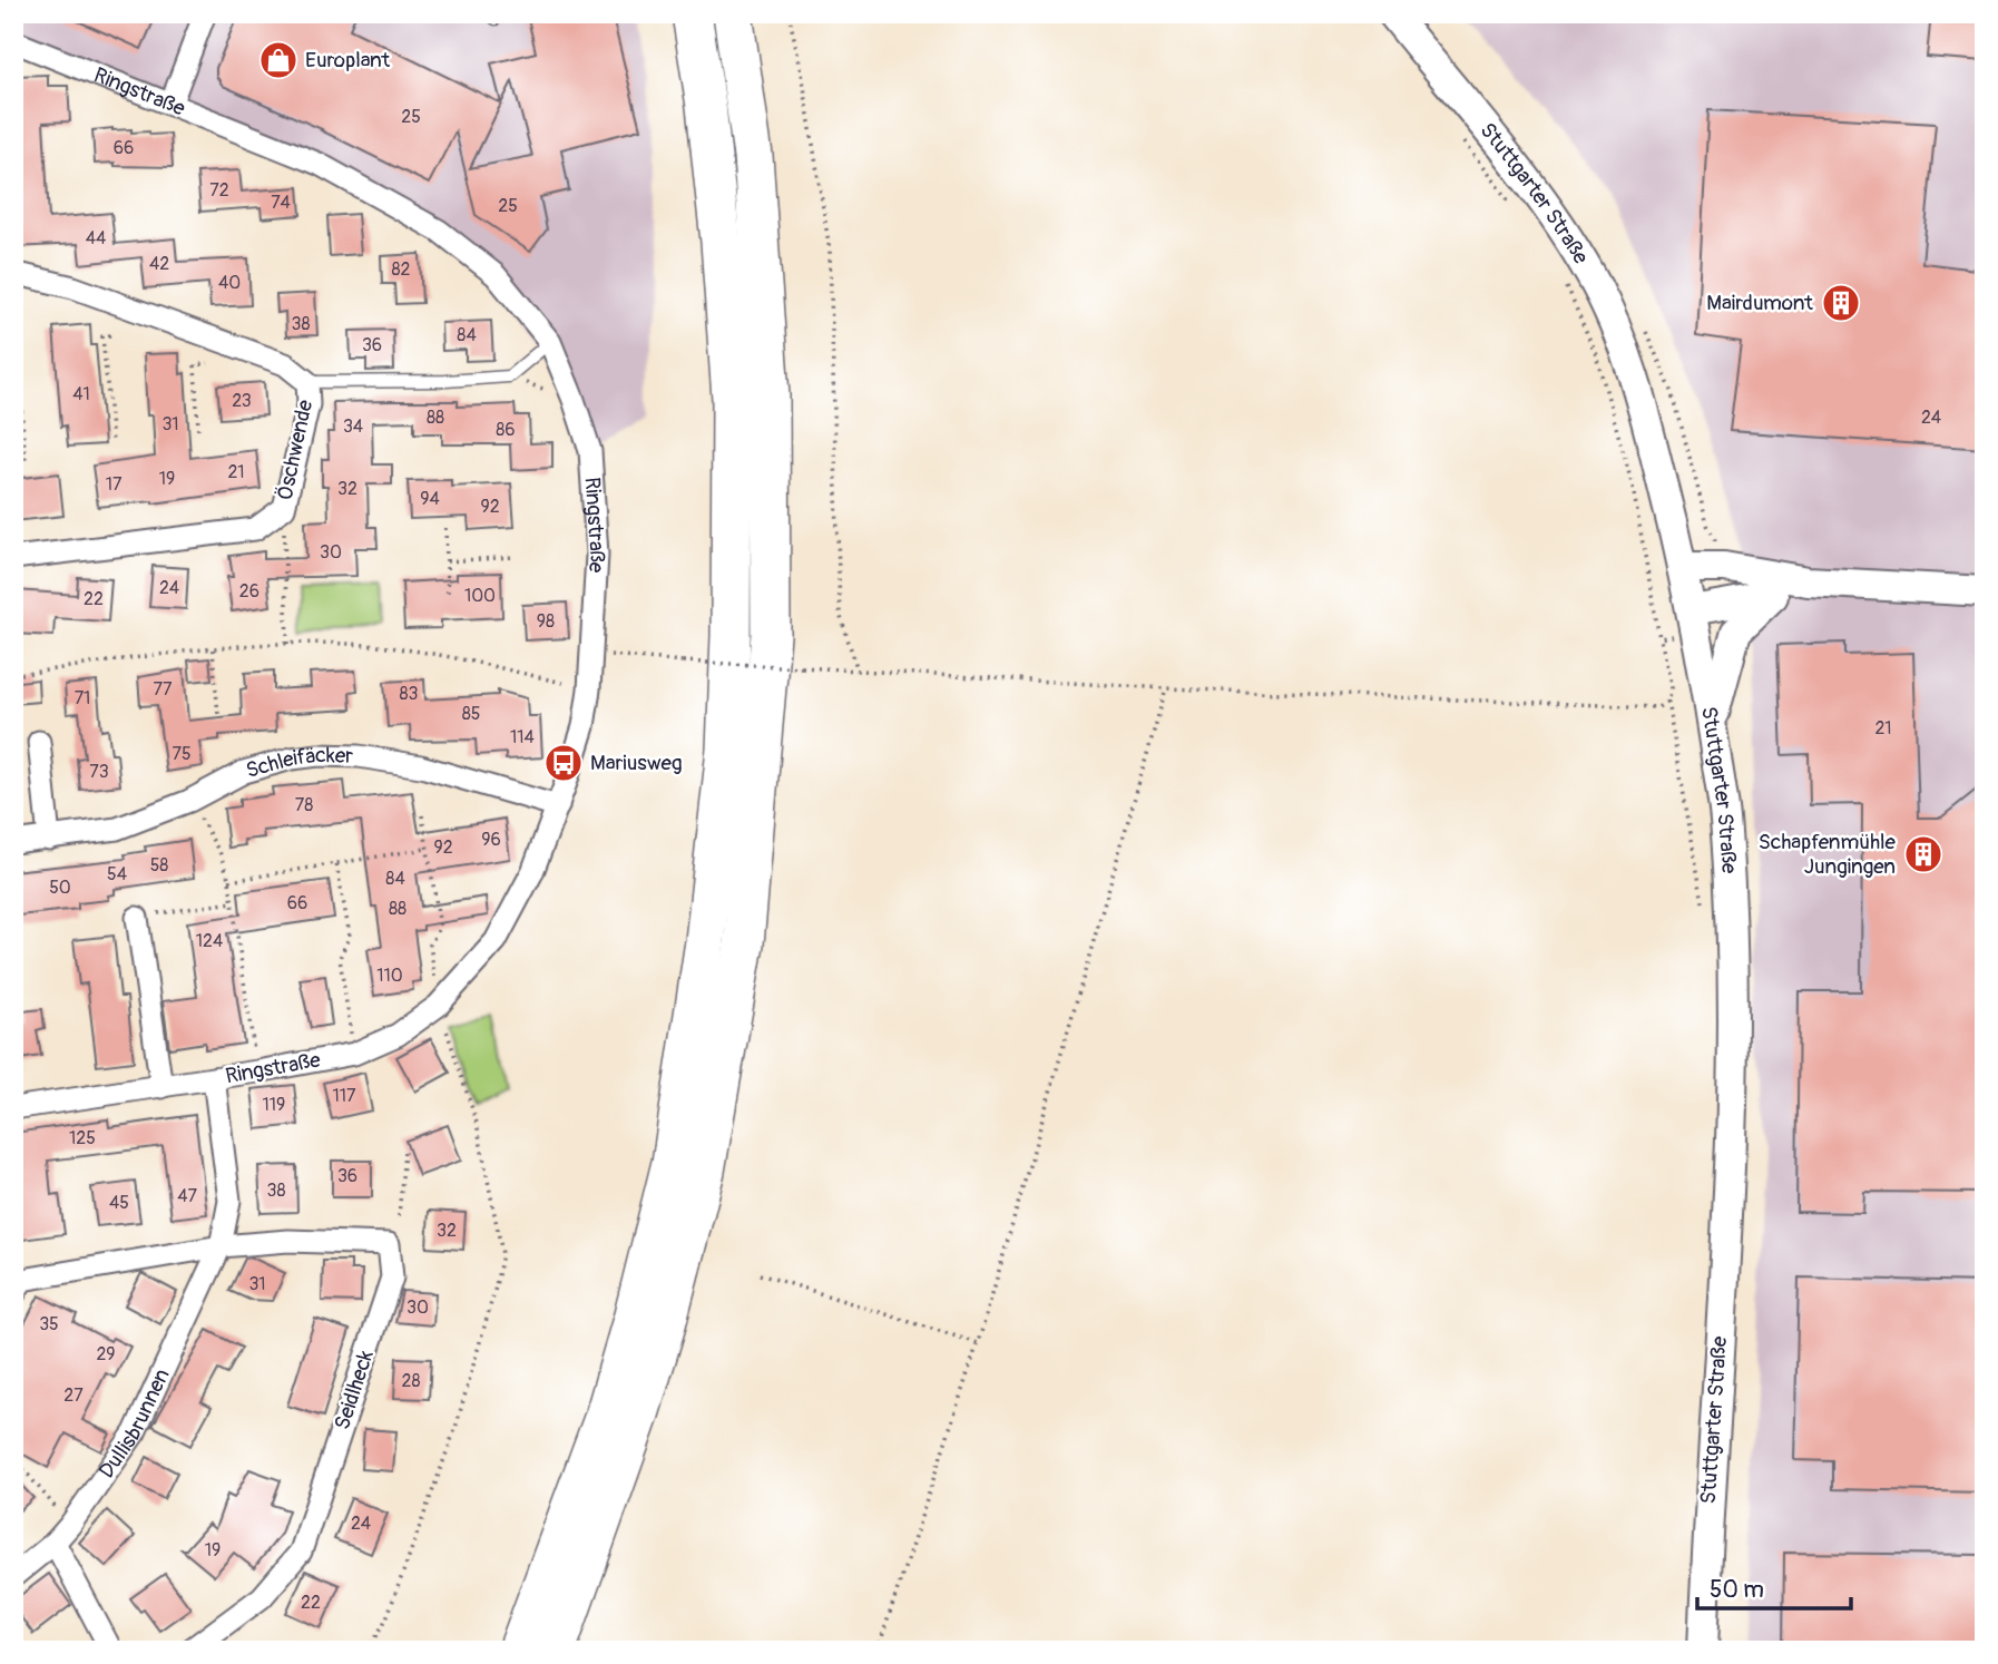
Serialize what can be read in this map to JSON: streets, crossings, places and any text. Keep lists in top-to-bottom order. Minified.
{"streets":{"main road":["Stuttgarter Straße"],"street":["Ringstraße","Öschwende","Schleifäcker","Seidlheck","Dullisbrunnen"]},"crossings":[["Ringstraße","Schleifäcker"],["Ringstraße","Dullisbrunnen"],["Seidlheck","Dullisbrunnen"]],"places":{"shop":["Europlant"],"building":["Mairdumont","Schapfenmühle Jungingen"],"bus stop":["Mariusweg"]},"house_numbers":["25","66","72","74","25","44","42","82","40","38","84","36","41","23","88","24","31","34","86","21","19","17","32","94","92","30","24","26","100","22","98","77","83","71","85","21","114","75","73","78","96","92","58","54","84","50","66","88","124","110","117","119","125","36","38","47","45","32","31","30","35","29","28","27","24","19","22"],"scale_bar":"50 m"}
